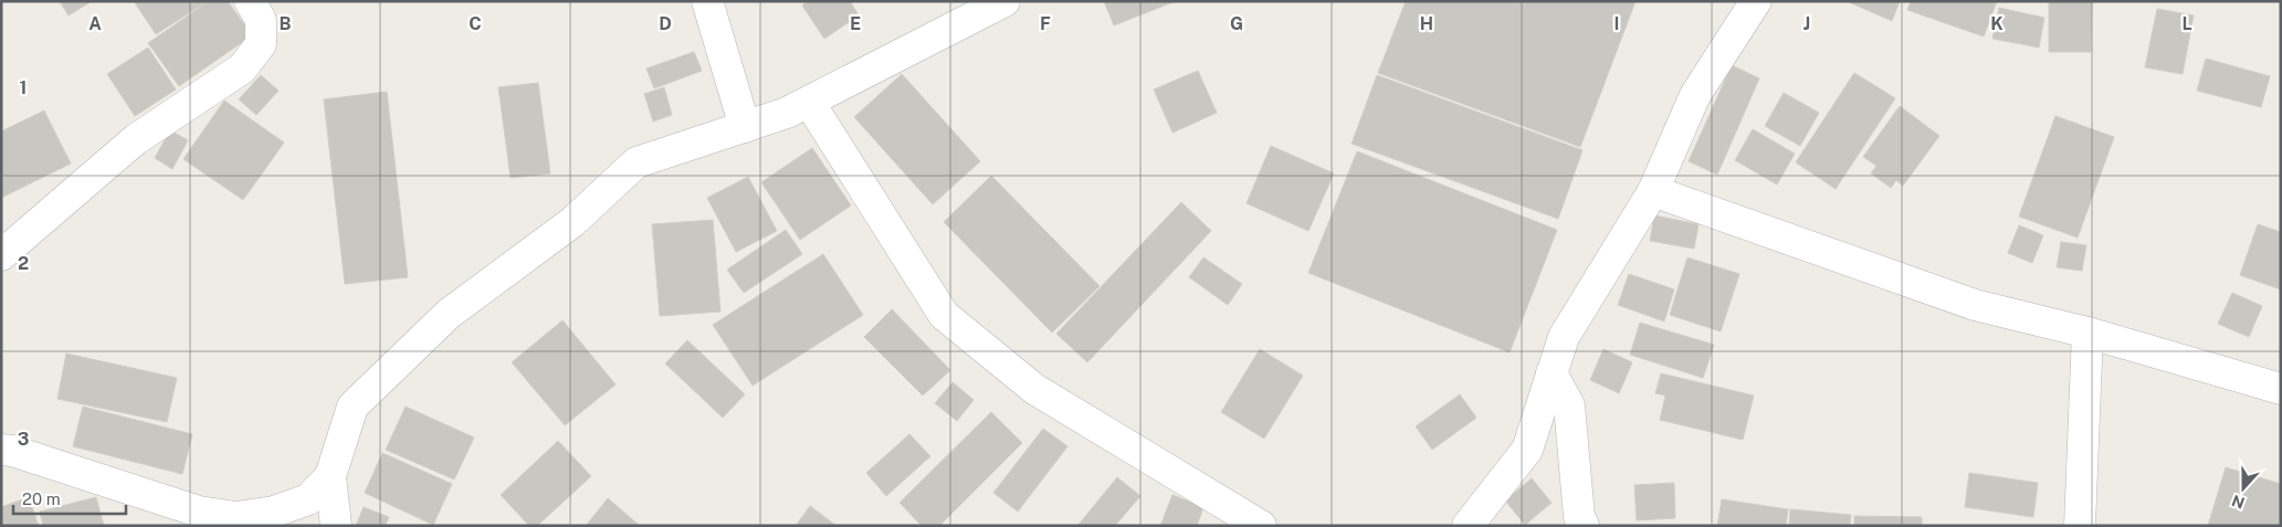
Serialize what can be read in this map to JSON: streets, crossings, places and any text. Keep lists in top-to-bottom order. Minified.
{"scale_bar":"20 m","north":"bottom","grid":{"columns":["A","B","C","D","E","F","G","H","I","J","K","L"],"rows":["1","2","3"]}}
